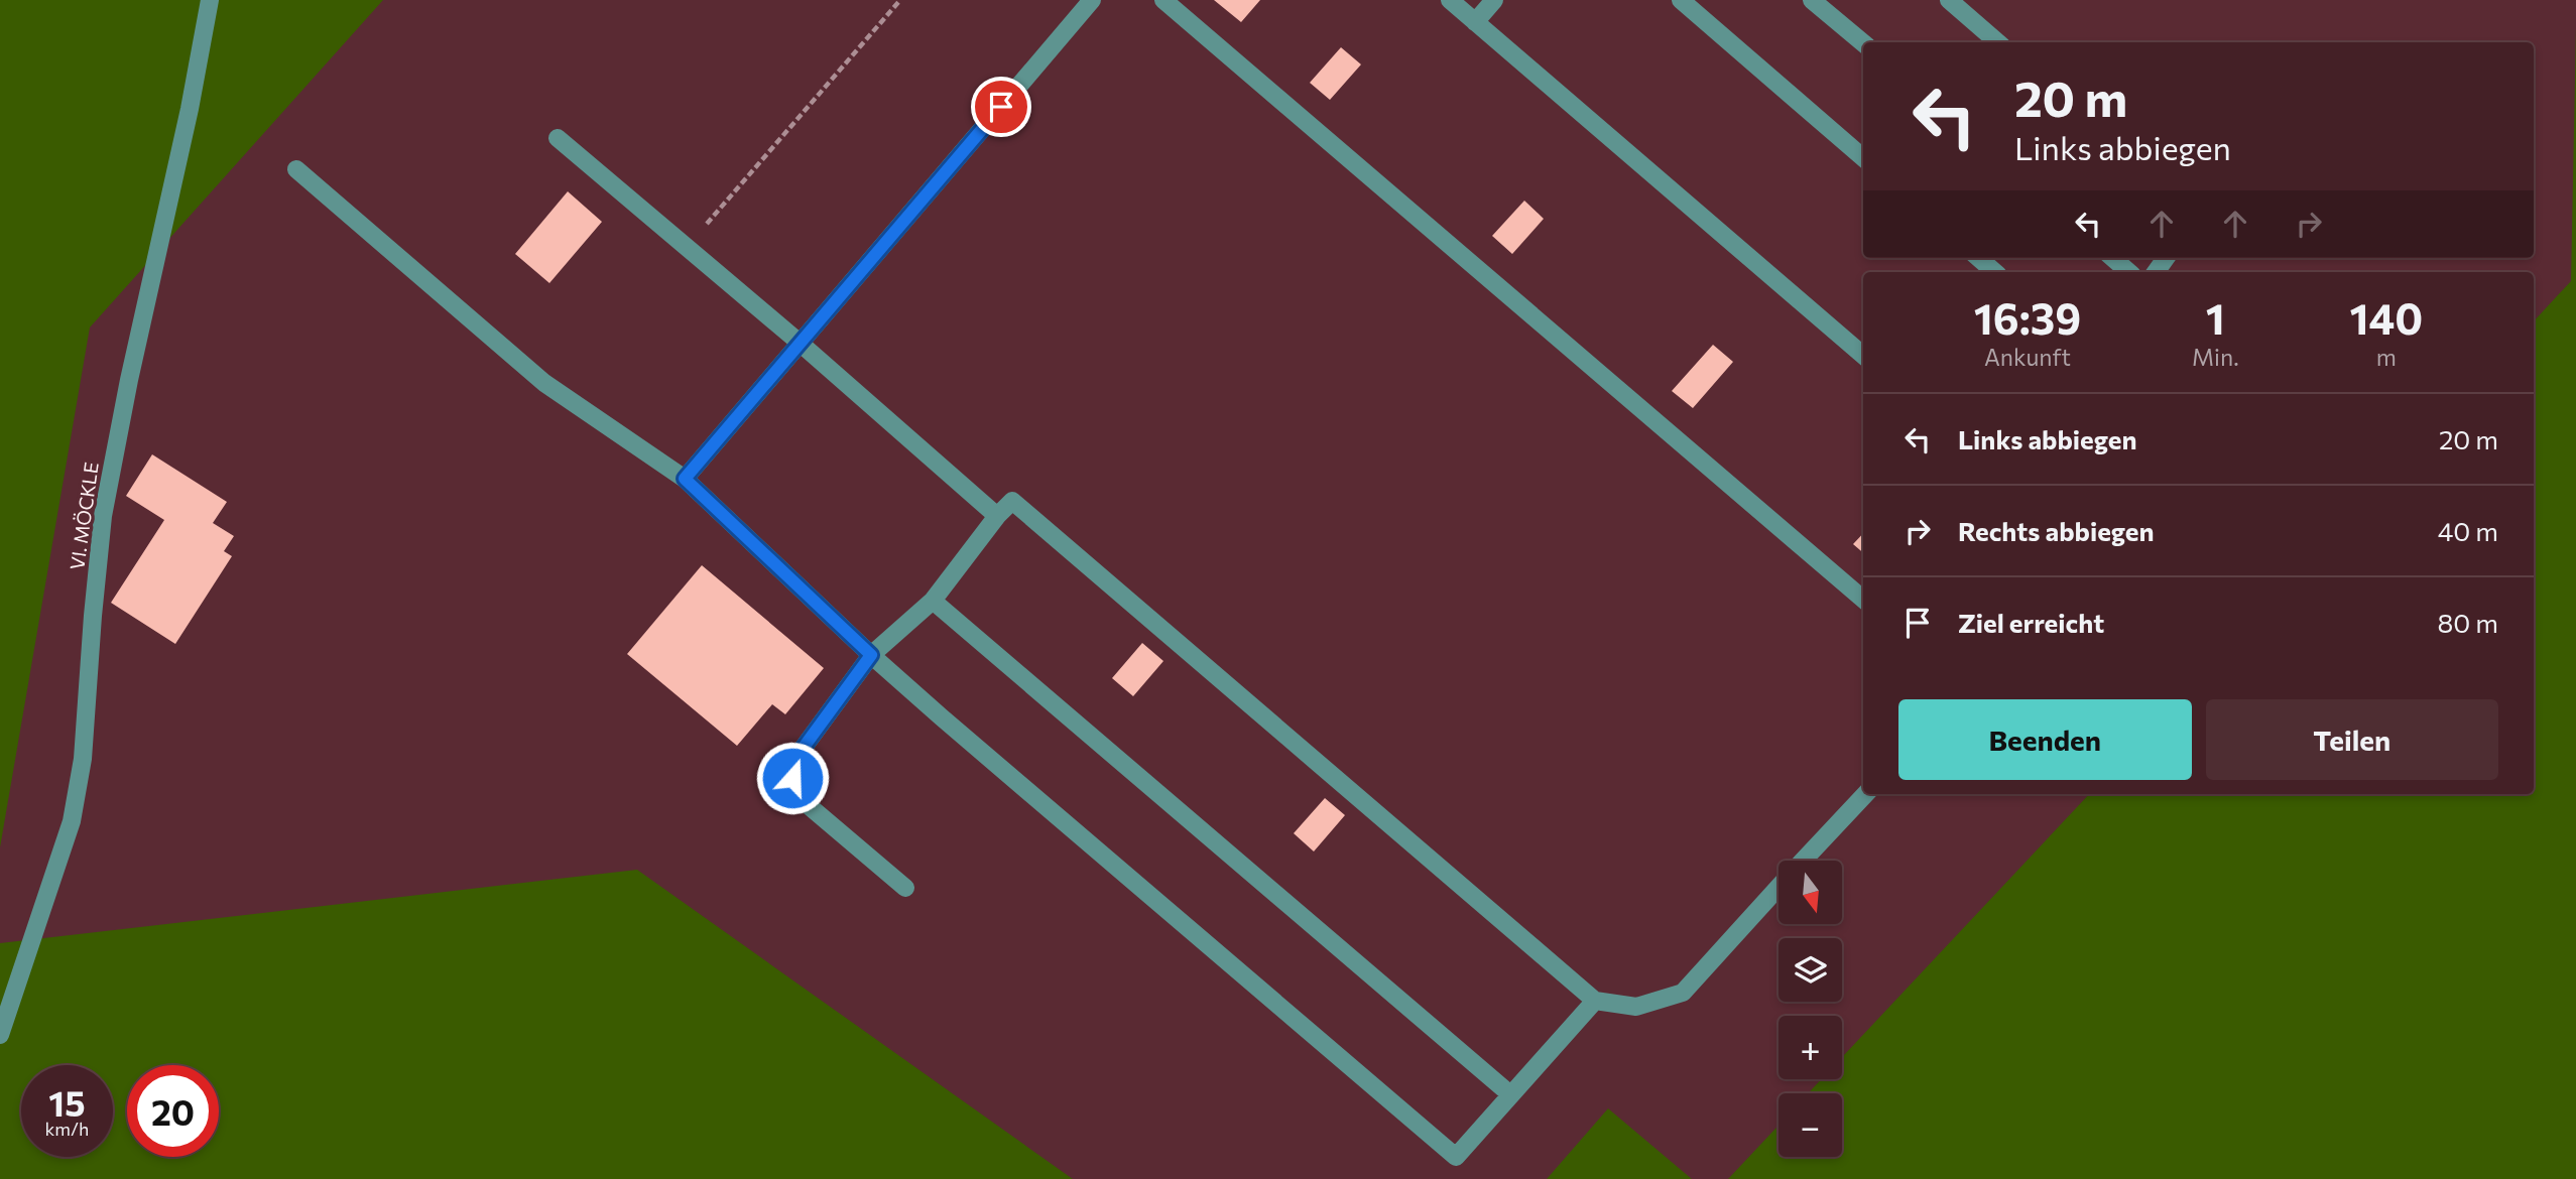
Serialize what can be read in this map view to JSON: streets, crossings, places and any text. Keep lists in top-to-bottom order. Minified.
{"streets":{"street":["VI. MÖCKLE"]},"north":"bottom","page":{"turn":["20 m","Links abbiegen"],"eta":["16:39","Ankunft","1","Min.","140","m"],"list":[{"name":"Links abbiegen","value":"20 m"},{"name":"Rechts abbiegen","value":"40 m"},{"name":"Ziel erreicht","value":"80 m"}],"buttons":["Beenden","Teilen"],"map_buttons":["+","−"],"speed":"15 km/h","limit":"20"}}
